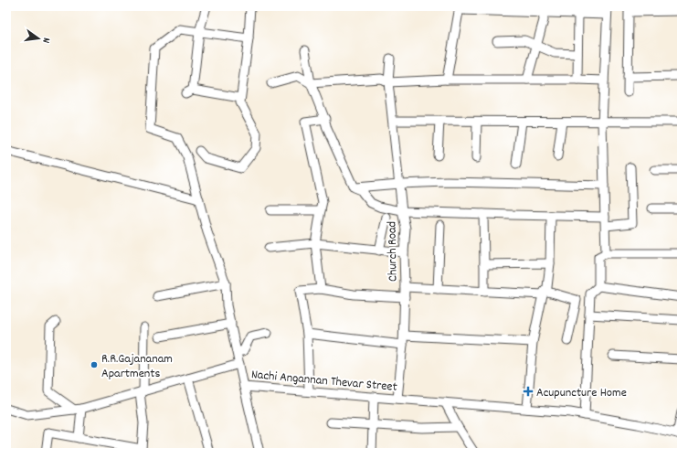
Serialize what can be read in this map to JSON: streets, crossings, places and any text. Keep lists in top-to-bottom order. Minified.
{"streets":{"street":["Church Road","Nachi Angannan Thevar Street"]},"crossings":[["Church Road","Nachi Angannan Thevar Street"]],"places":{"other":["R.R.Gajananam Apartments"],"health":["Acupuncture Home"]},"north":"right"}
